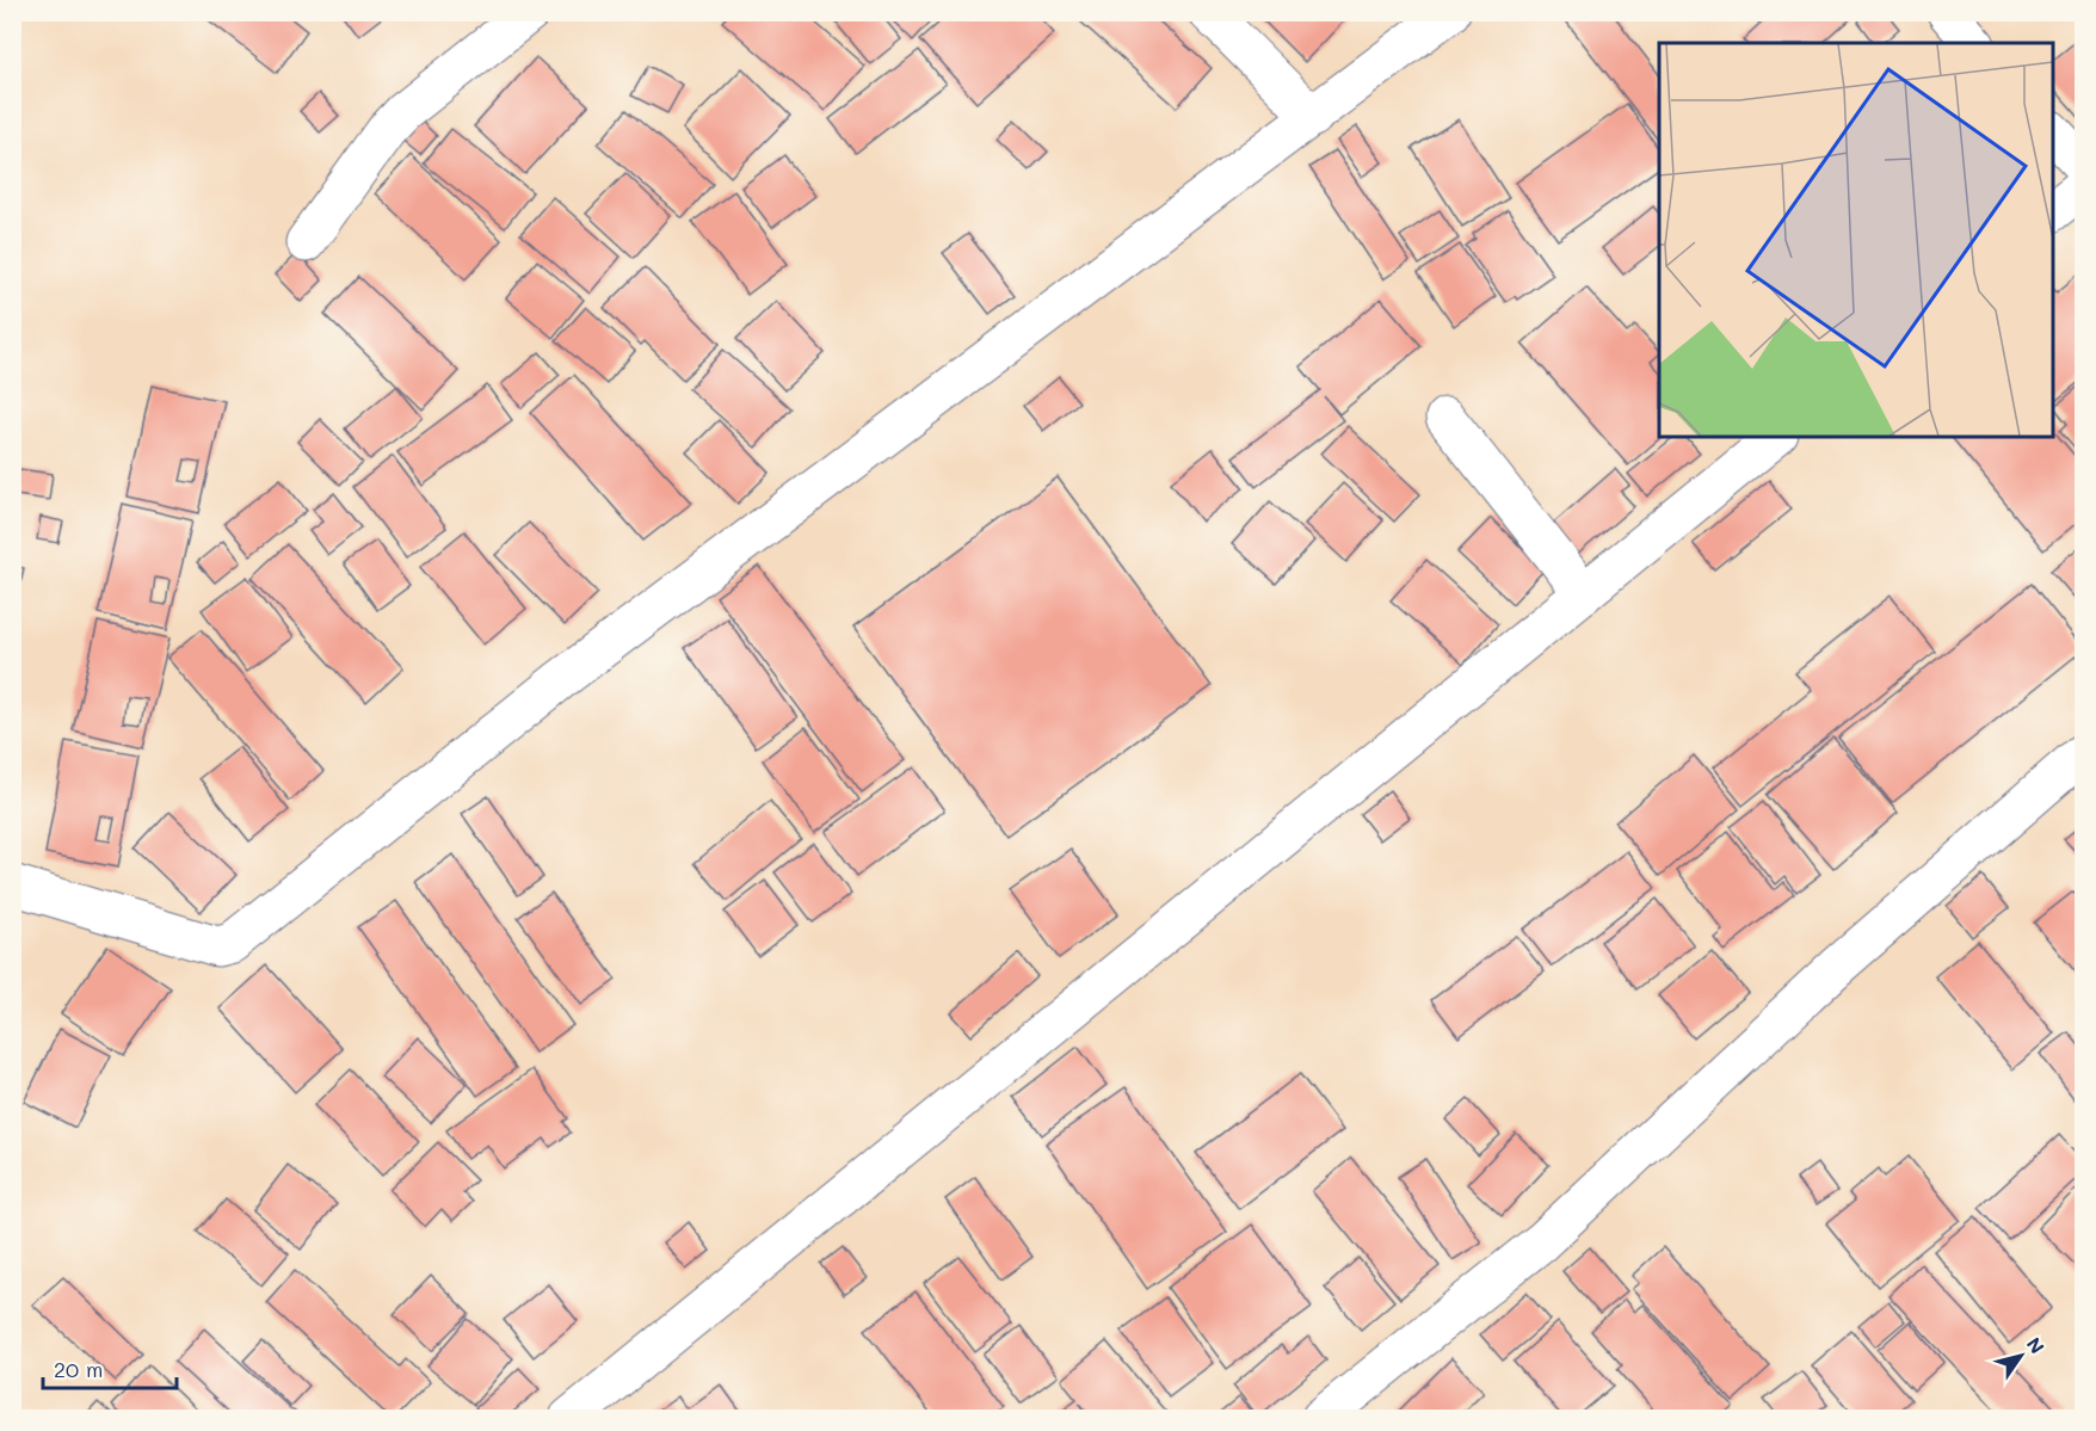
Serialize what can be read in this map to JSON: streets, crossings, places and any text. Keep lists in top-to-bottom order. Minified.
{"scale_bar":"20 m","north":"top right"}
